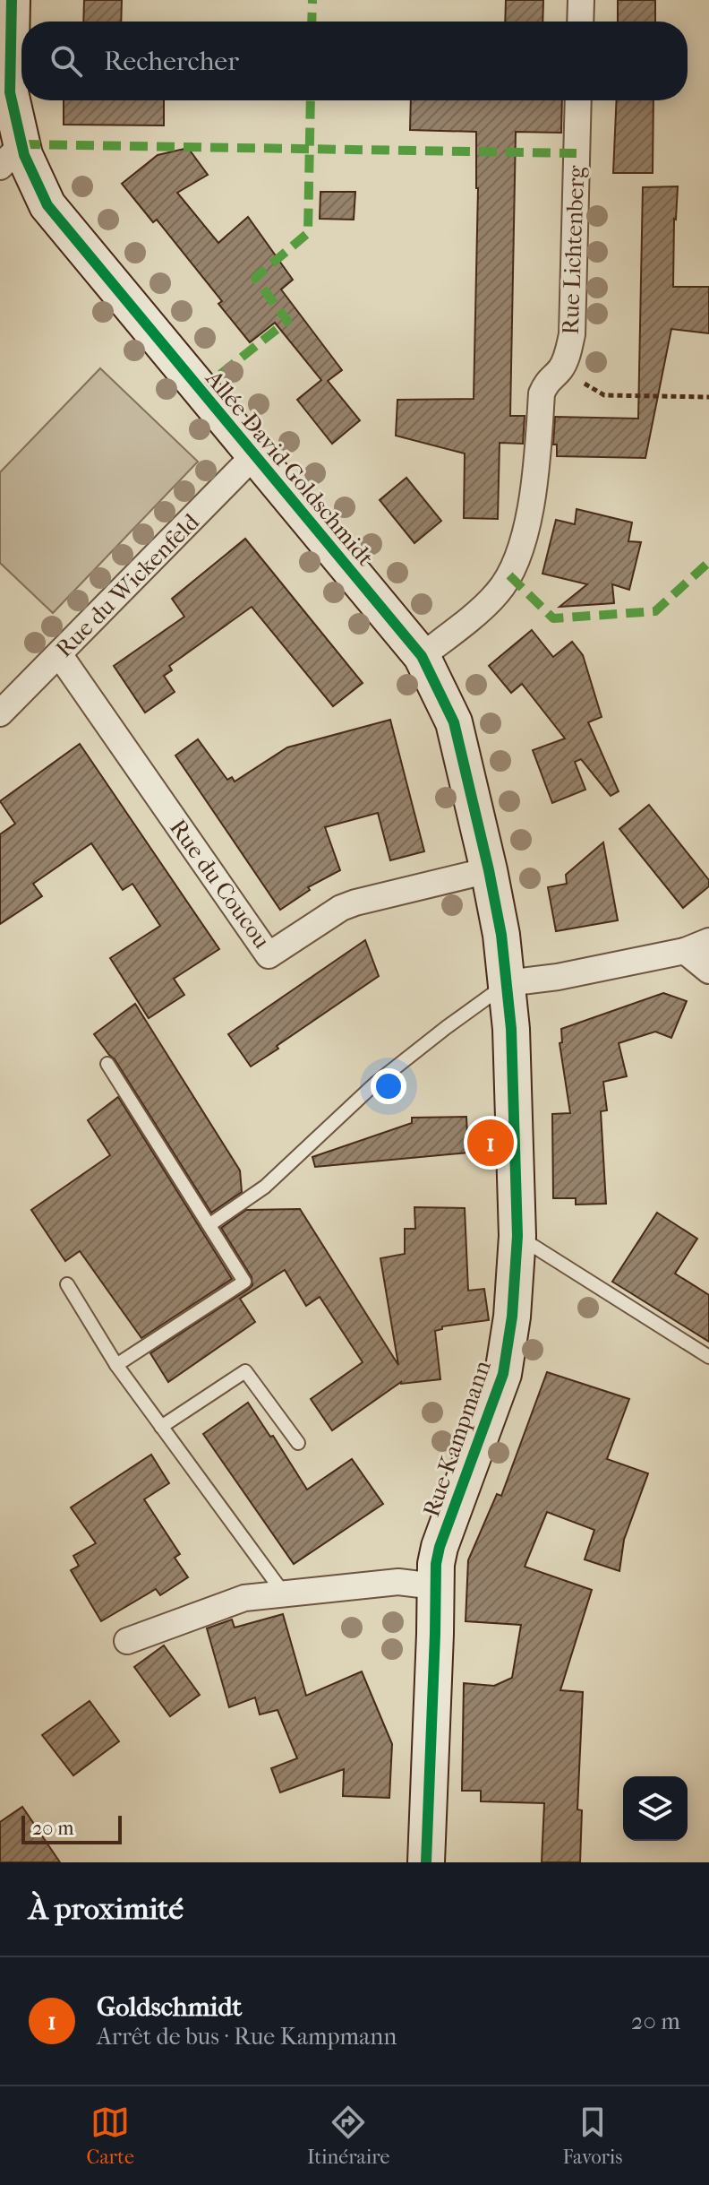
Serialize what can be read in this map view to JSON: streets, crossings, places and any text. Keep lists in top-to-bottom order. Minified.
{"streets":{"street":["Rue Lichtenberg","Allée David Goldschmidt","Rue du Wickenfeld","Rue du Coucou","Rue Kampmann"]},"crossings":[["Rue Lichtenberg","Allée David Goldschmidt"],["Allée David Goldschmidt","Rue du Wickenfeld"],["Allée David Goldschmidt","Rue du Coucou"],["Allée David Goldschmidt","Rue Kampmann"],["Rue du Wickenfeld","Rue du Coucou"]],"scale_bar":"20 m","page":{"search":"Rechercher","pins":"1","scale":"20 m","heading":"À proximité","list":[{"mark":"1","name":"Goldschmidt","note":"Arrêt de bus · Rue Kampmann","value":"20 m"}],"nav":["Carte","Itinéraire","Favoris"]}}
